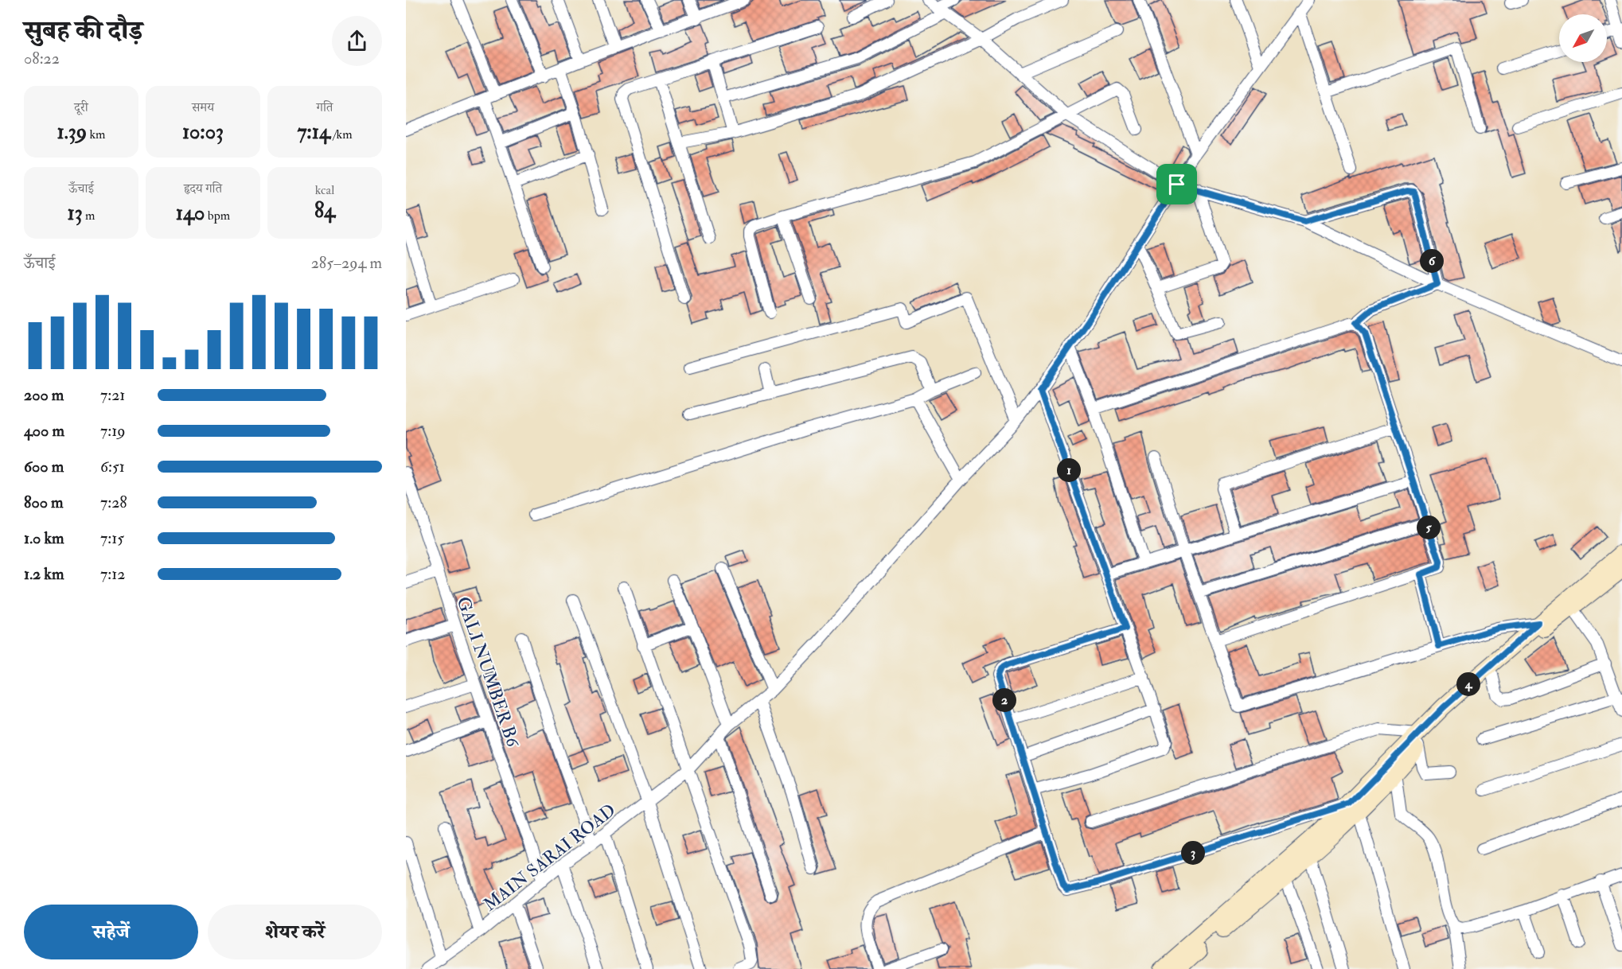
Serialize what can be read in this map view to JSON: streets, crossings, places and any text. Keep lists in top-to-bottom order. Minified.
{"streets":{"street":["GALI NUMBER B6","MAIN SARAI ROAD"]},"crossings":[["GALI NUMBER B6","MAIN SARAI ROAD"]],"north":"bottom left","page":{"heading":["सुबह की दौड़","08:22"],"stats":[["दूरी","1.39 km"],["समय","10:03"],["गति","7:14 /km"],["ऊँचाई","13 m"],["हृदय गति","140 bpm"],["kcal","84"]],"chart":["ऊँचाई","285–294 m"],"pins":["6","1","5","4","2","3"],"list":[{"name":"200 m","note":"7:21"},{"name":"400 m","note":"7:19"},{"name":"600 m","note":"6:51"},{"name":"800 m","note":"7:28"},{"name":"1.0 km","note":"7:15"},{"name":"1.2 km","note":"7:12"}],"buttons":["सहेजें","शेयर करें"]}}
